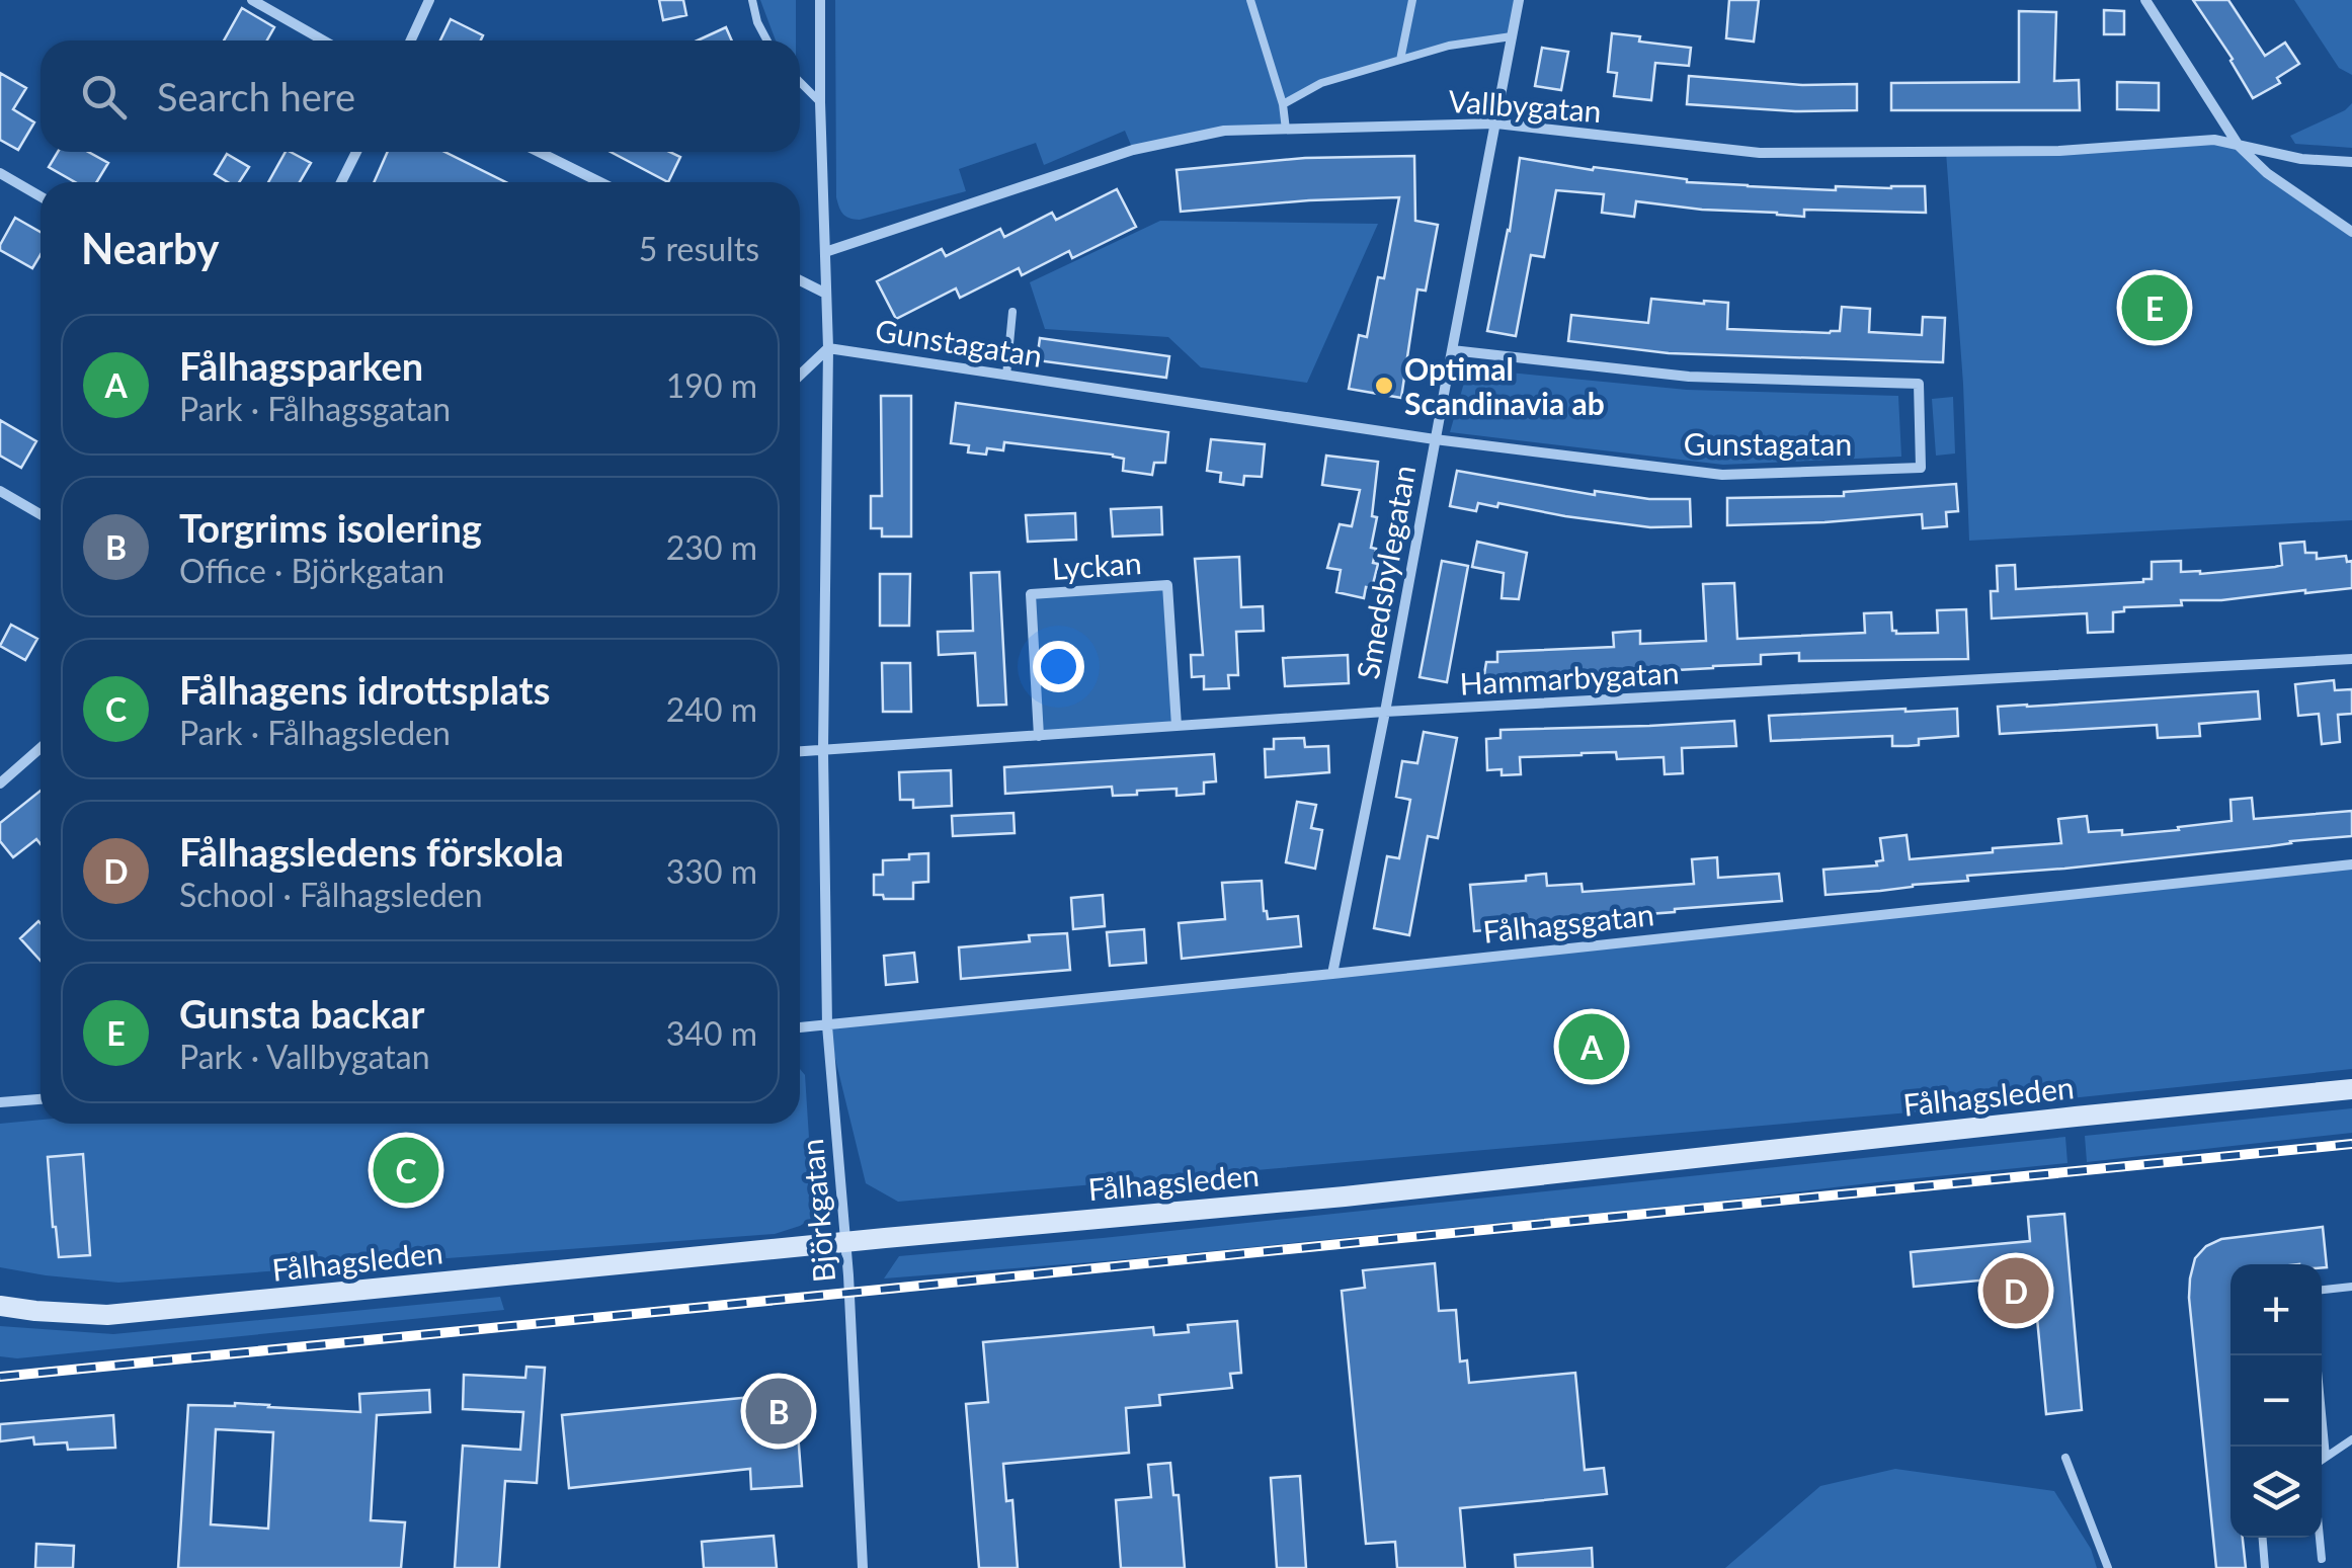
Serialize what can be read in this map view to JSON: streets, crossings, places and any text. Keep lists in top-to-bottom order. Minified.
{"streets":{"main road":["Fålhagsleden"],"street":["Vallbygatan","Gunstagatan","Lyckan","Smedsbylegatan","Hammarbygatan","Fålhagsgatan","Björkgatan"]},"crossings":[["Vallbygatan","Smedsbylegatan"],["Vallbygatan","Björkgatan"],["Gunstagatan","Smedsbylegatan"],["Gunstagatan","Björkgatan"],["Lyckan","Hammarbygatan"],["Smedsbylegatan","Hammarbygatan"],["Smedsbylegatan","Fålhagsgatan"],["Hammarbygatan","Björkgatan"],["Fålhagsgatan","Björkgatan"],["Fålhagsleden","Björkgatan"]],"places":["Optimal Scandinavia ab"],"page":{"search":"Search here","heading":["Nearby","5 results"],"pins":["E","A","C","D","B"],"list":[{"mark":"A","name":"Fålhagsparken","note":"Park · Fålhagsgatan","value":"190 m"},{"mark":"B","name":"Torgrims isolering","note":"Office · Björkgatan","value":"230 m"},{"mark":"C","name":"Fålhagens idrottsplats","note":"Park · Fålhagsleden","value":"240 m"},{"mark":"D","name":"Fålhagsledens förskola","note":"School · Fålhagsleden","value":"330 m"},{"mark":"E","name":"Gunsta backar","note":"Park · Vallbygatan","value":"340 m"}],"map_buttons":["+","−"]}}
